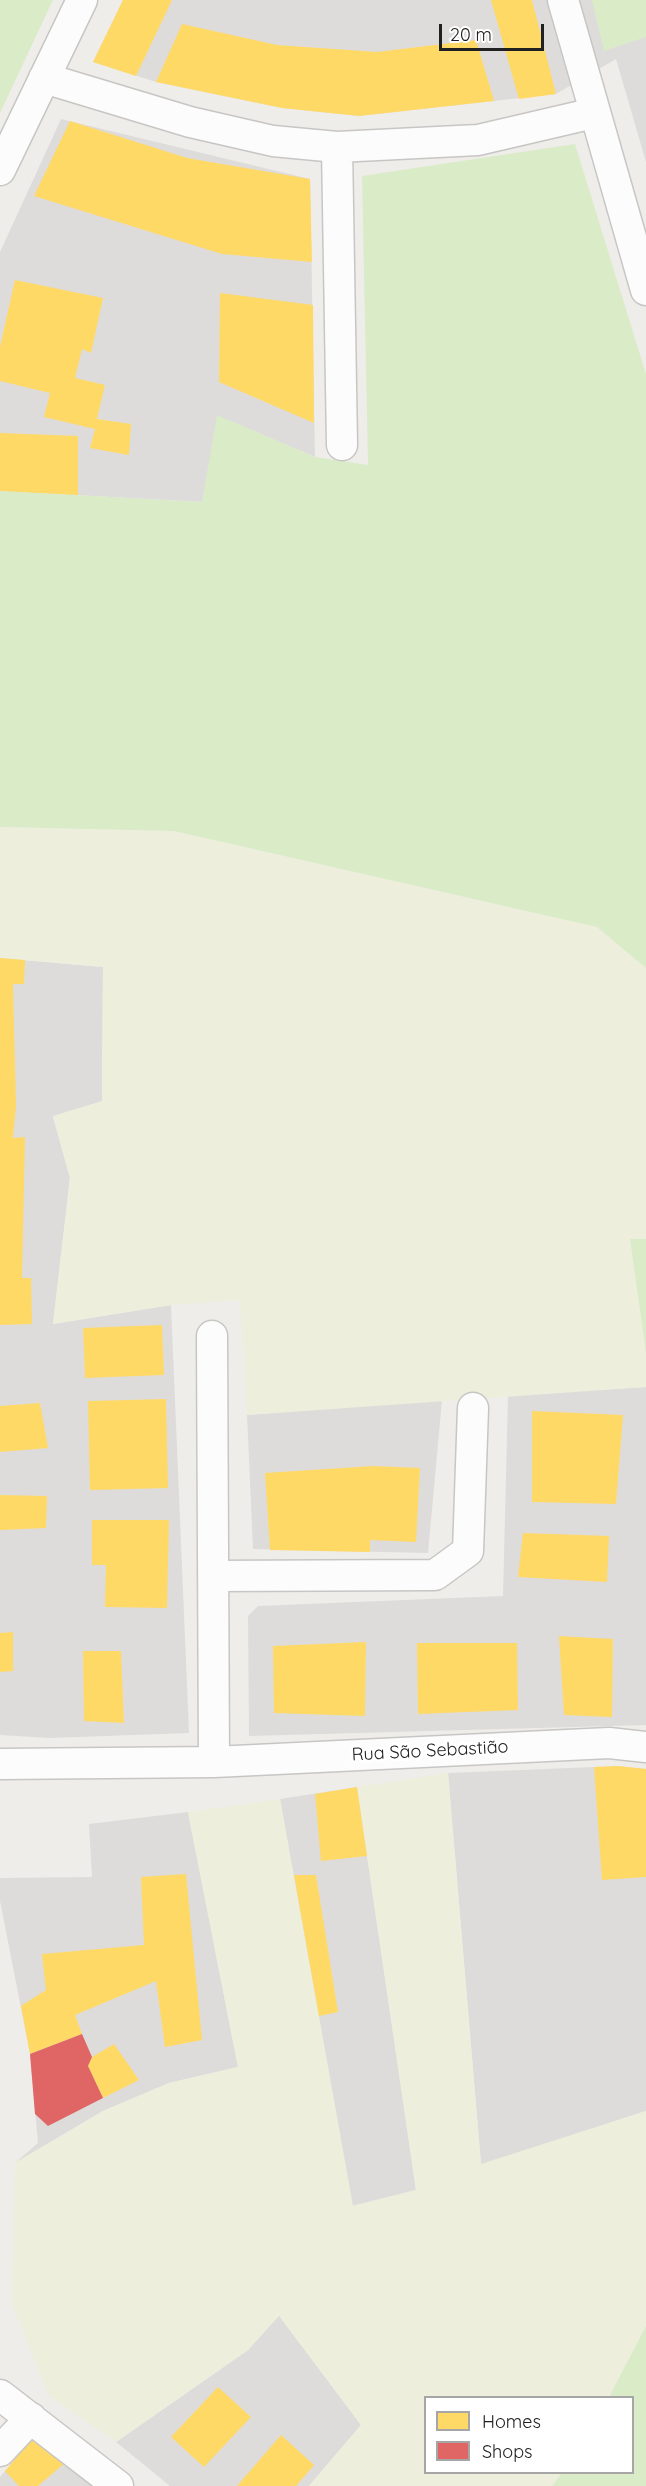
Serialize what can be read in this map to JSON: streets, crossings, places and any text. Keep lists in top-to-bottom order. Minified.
{"streets":{"street":["Rua São Sebastião"]},"legend":["Homes","Shops"],"scale_bar":"20 m"}
